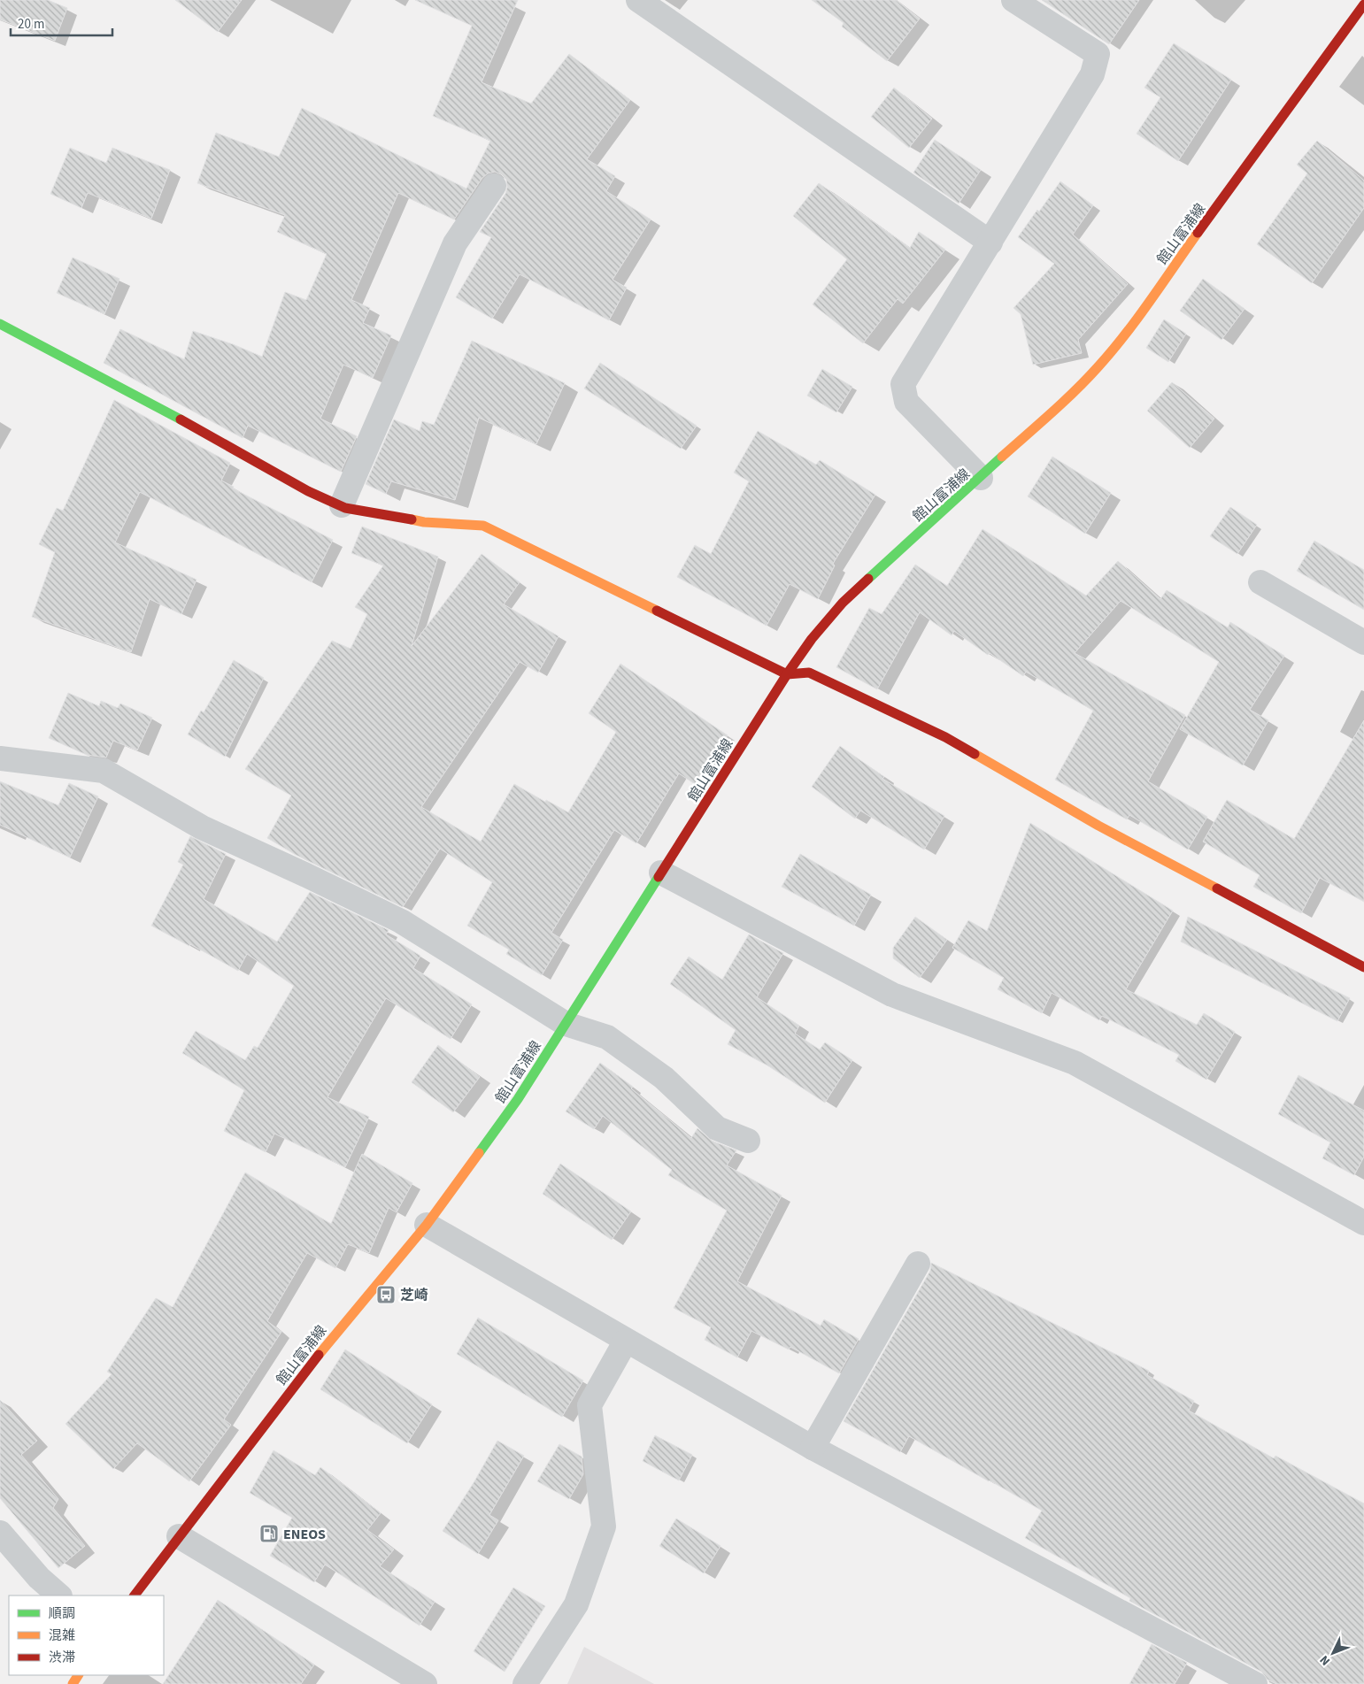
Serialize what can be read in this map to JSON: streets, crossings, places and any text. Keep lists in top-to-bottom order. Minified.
{"streets":{"main road":["館山富浦線"]},"places":{"bus stop":["芝崎"],"fuel station":["ENEOS"]},"legend":["順調","混雑","渋滞"],"scale_bar":"20 m","north":"bottom left"}
